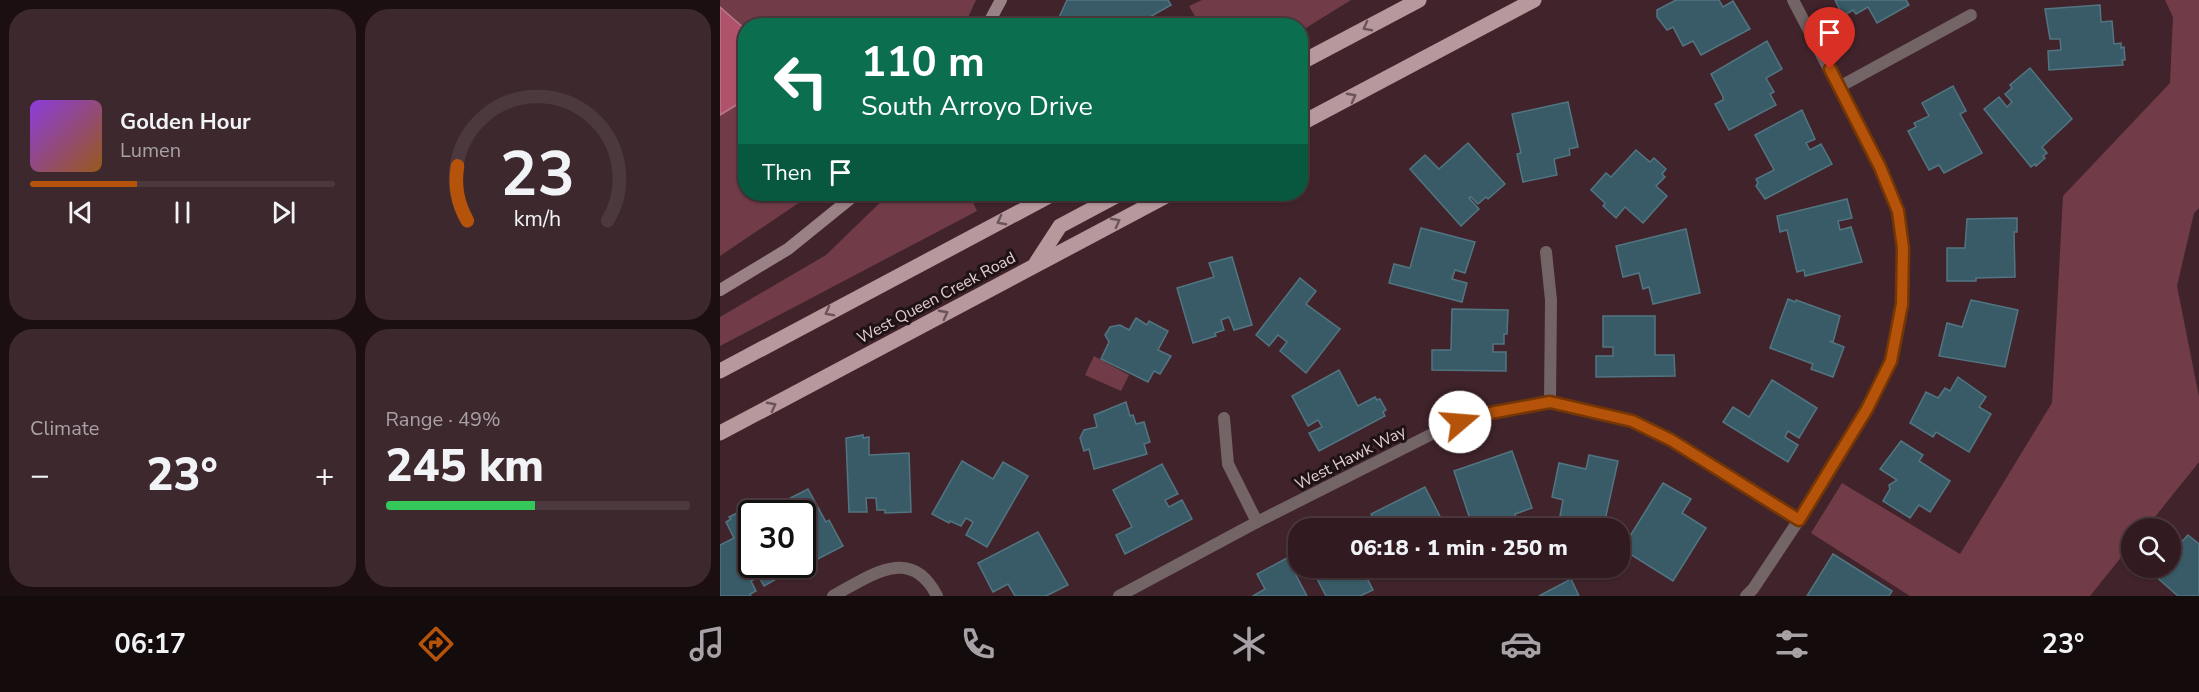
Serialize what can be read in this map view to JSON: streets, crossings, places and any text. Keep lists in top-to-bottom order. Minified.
{"streets":{"main road":["West Queen Creek Road"],"street":["West Hawk Way"]},"page":{"turn":["110 m","South Arroyo Drive"],"song":["Golden Hour","Lumen"],"then":"Then","tile":["Climate",["Range · 49%","245 km"]],"heat":["−","23°","+"],"limit":"30","trip":"06:18 · 1 min · 250 m","tabs":["06:17","23°"],"gauge":["23","km/h"]}}
